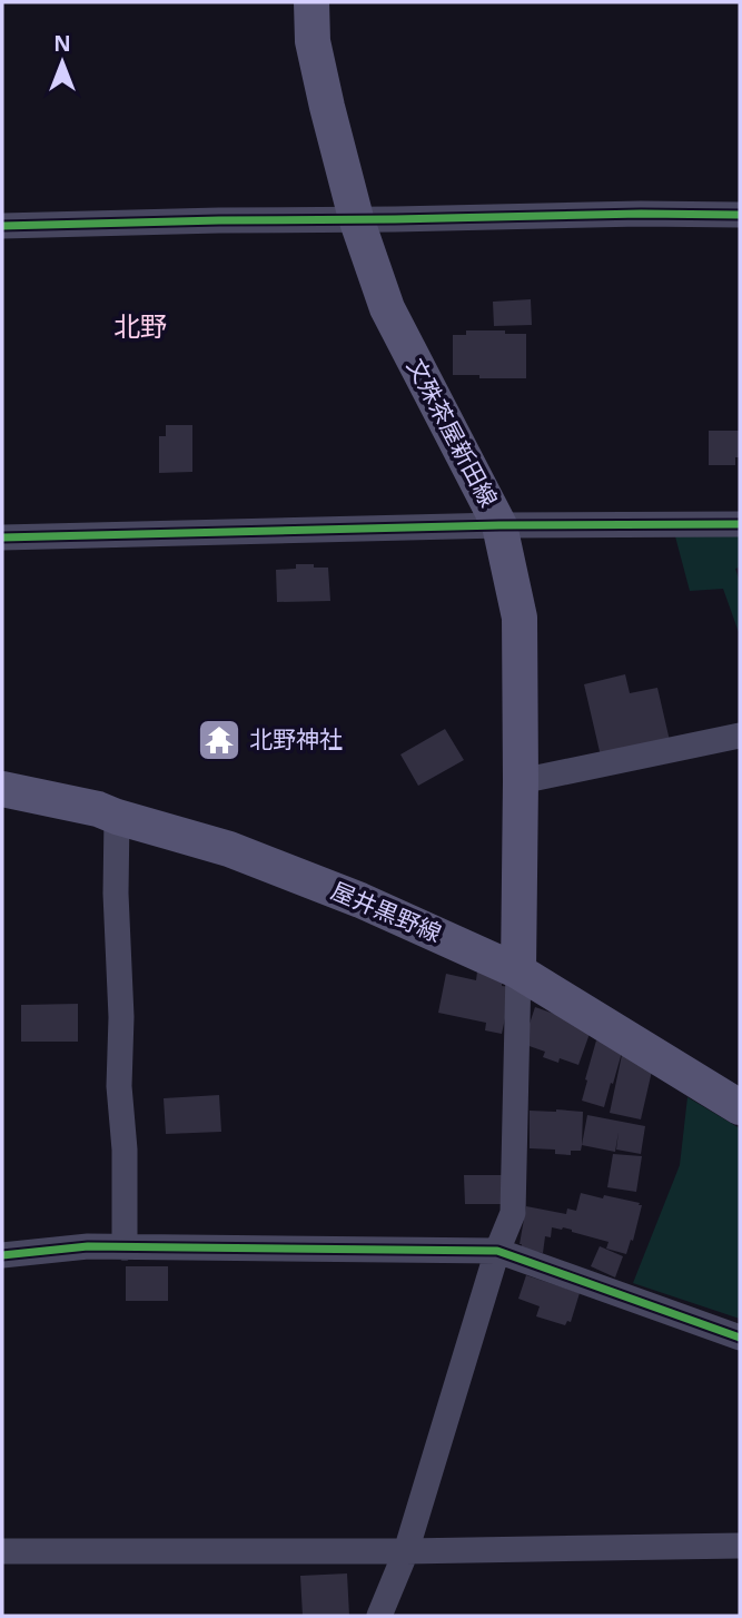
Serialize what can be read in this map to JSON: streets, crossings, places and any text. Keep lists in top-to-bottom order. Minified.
{"streets":{"main road":["文殊茶屋新田線","屋井黒野線"]},"crossings":[["文殊茶屋新田線","屋井黒野線"]],"districts":["北野"],"places":{"temple":["北野神社"]},"north":"top"}
